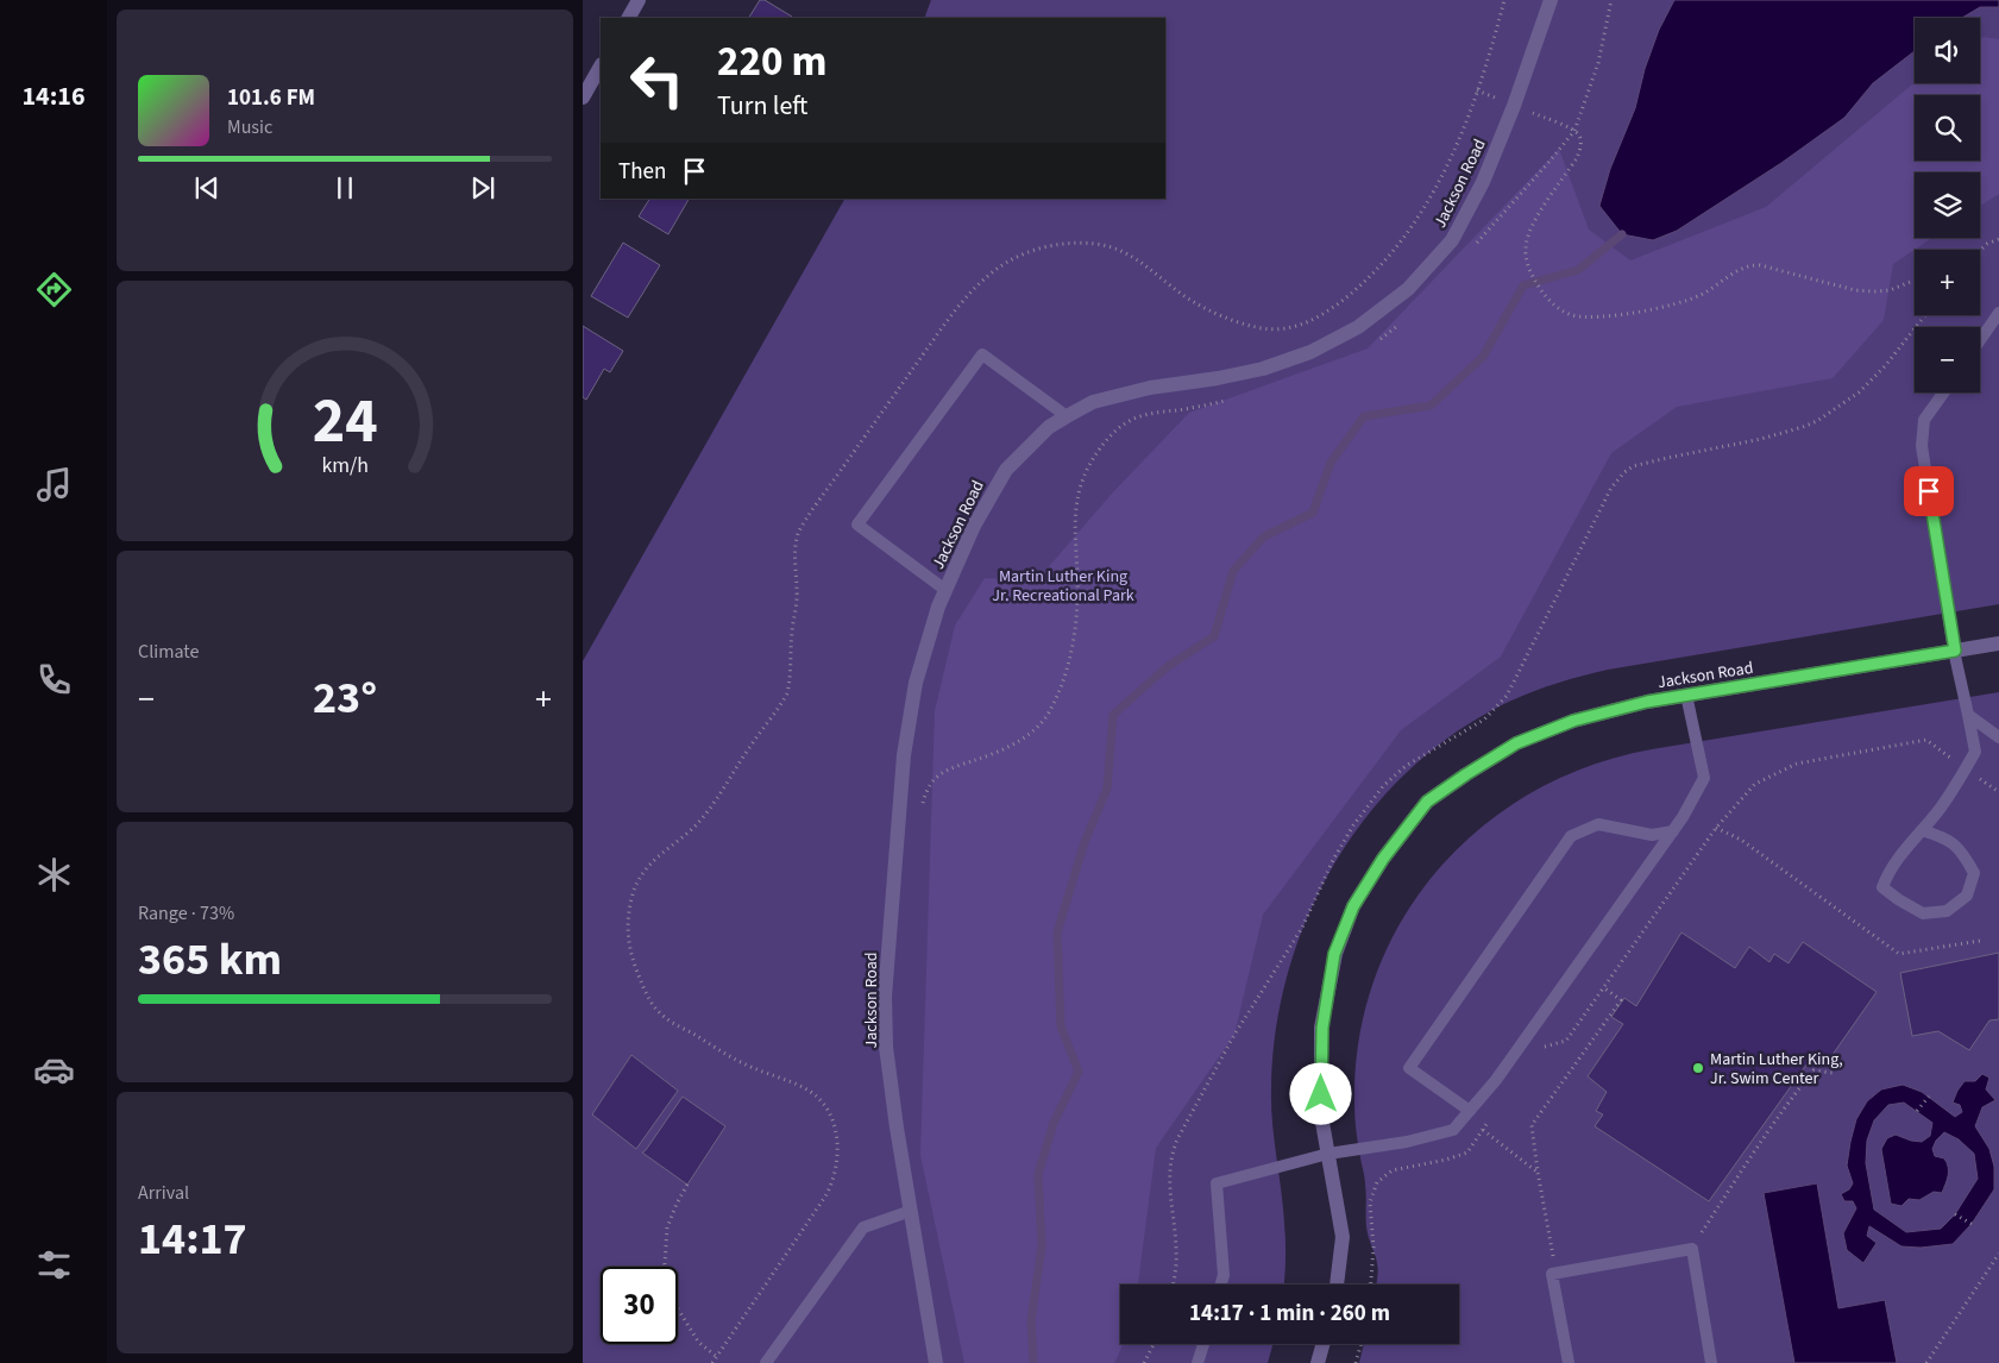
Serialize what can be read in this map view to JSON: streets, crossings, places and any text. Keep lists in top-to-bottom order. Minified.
{"streets":{"street":["Jackson Road"]},"parks":["Martin Luther King Jr. Recreational Park"],"places":["Martin Luther King, Jr. Swim Center"],"page":{"tabs":"14:16","map_buttons":["+","−"],"turn":["220 m","Turn left"],"song":["101.6 FM","Music"],"then":"Then","tile":["Climate",["Range · 73%","365 km"],["Arrival","14:17"]],"heat":["−","23°","+"],"limit":"30","trip":"14:17 · 1 min · 260 m","gauge":["24","km/h"]}}
